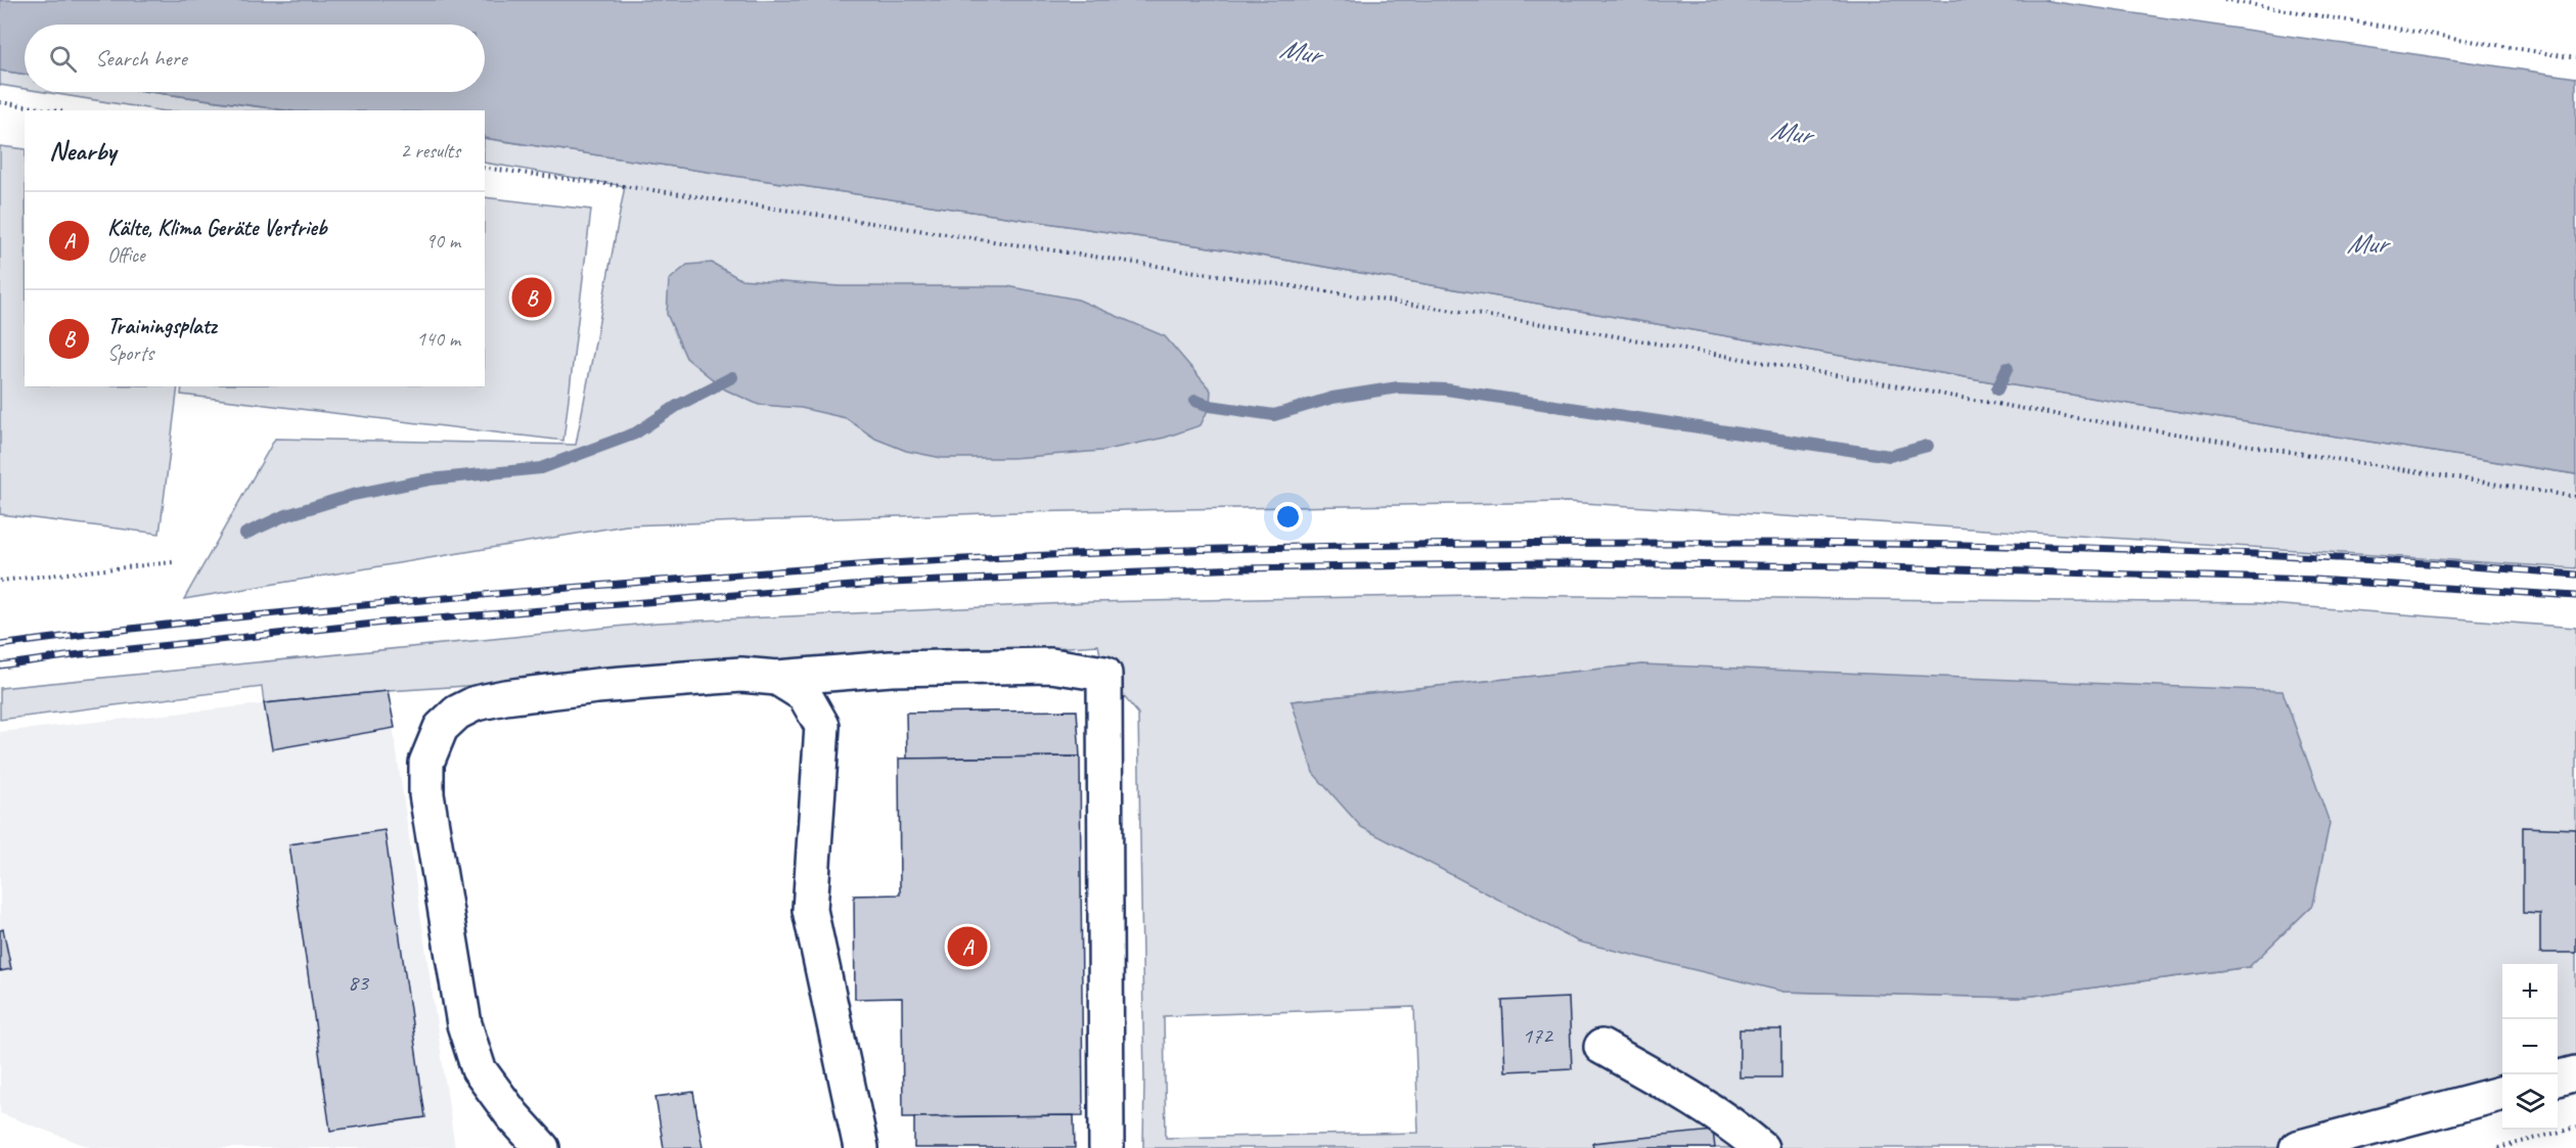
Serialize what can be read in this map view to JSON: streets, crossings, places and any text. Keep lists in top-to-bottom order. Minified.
{"water":["Mur"],"house_numbers":["83","172"],"page":{"search":"Search here","heading":["Nearby","2 results"],"list":[{"mark":"A","name":"Kälte, Klima Geräte Vertrieb","note":"Office","value":"90 m"},{"mark":"B","name":"Trainingsplatz","note":"Sports","value":"140 m"}],"pins":["B","A"],"map_buttons":["+","−"]}}
